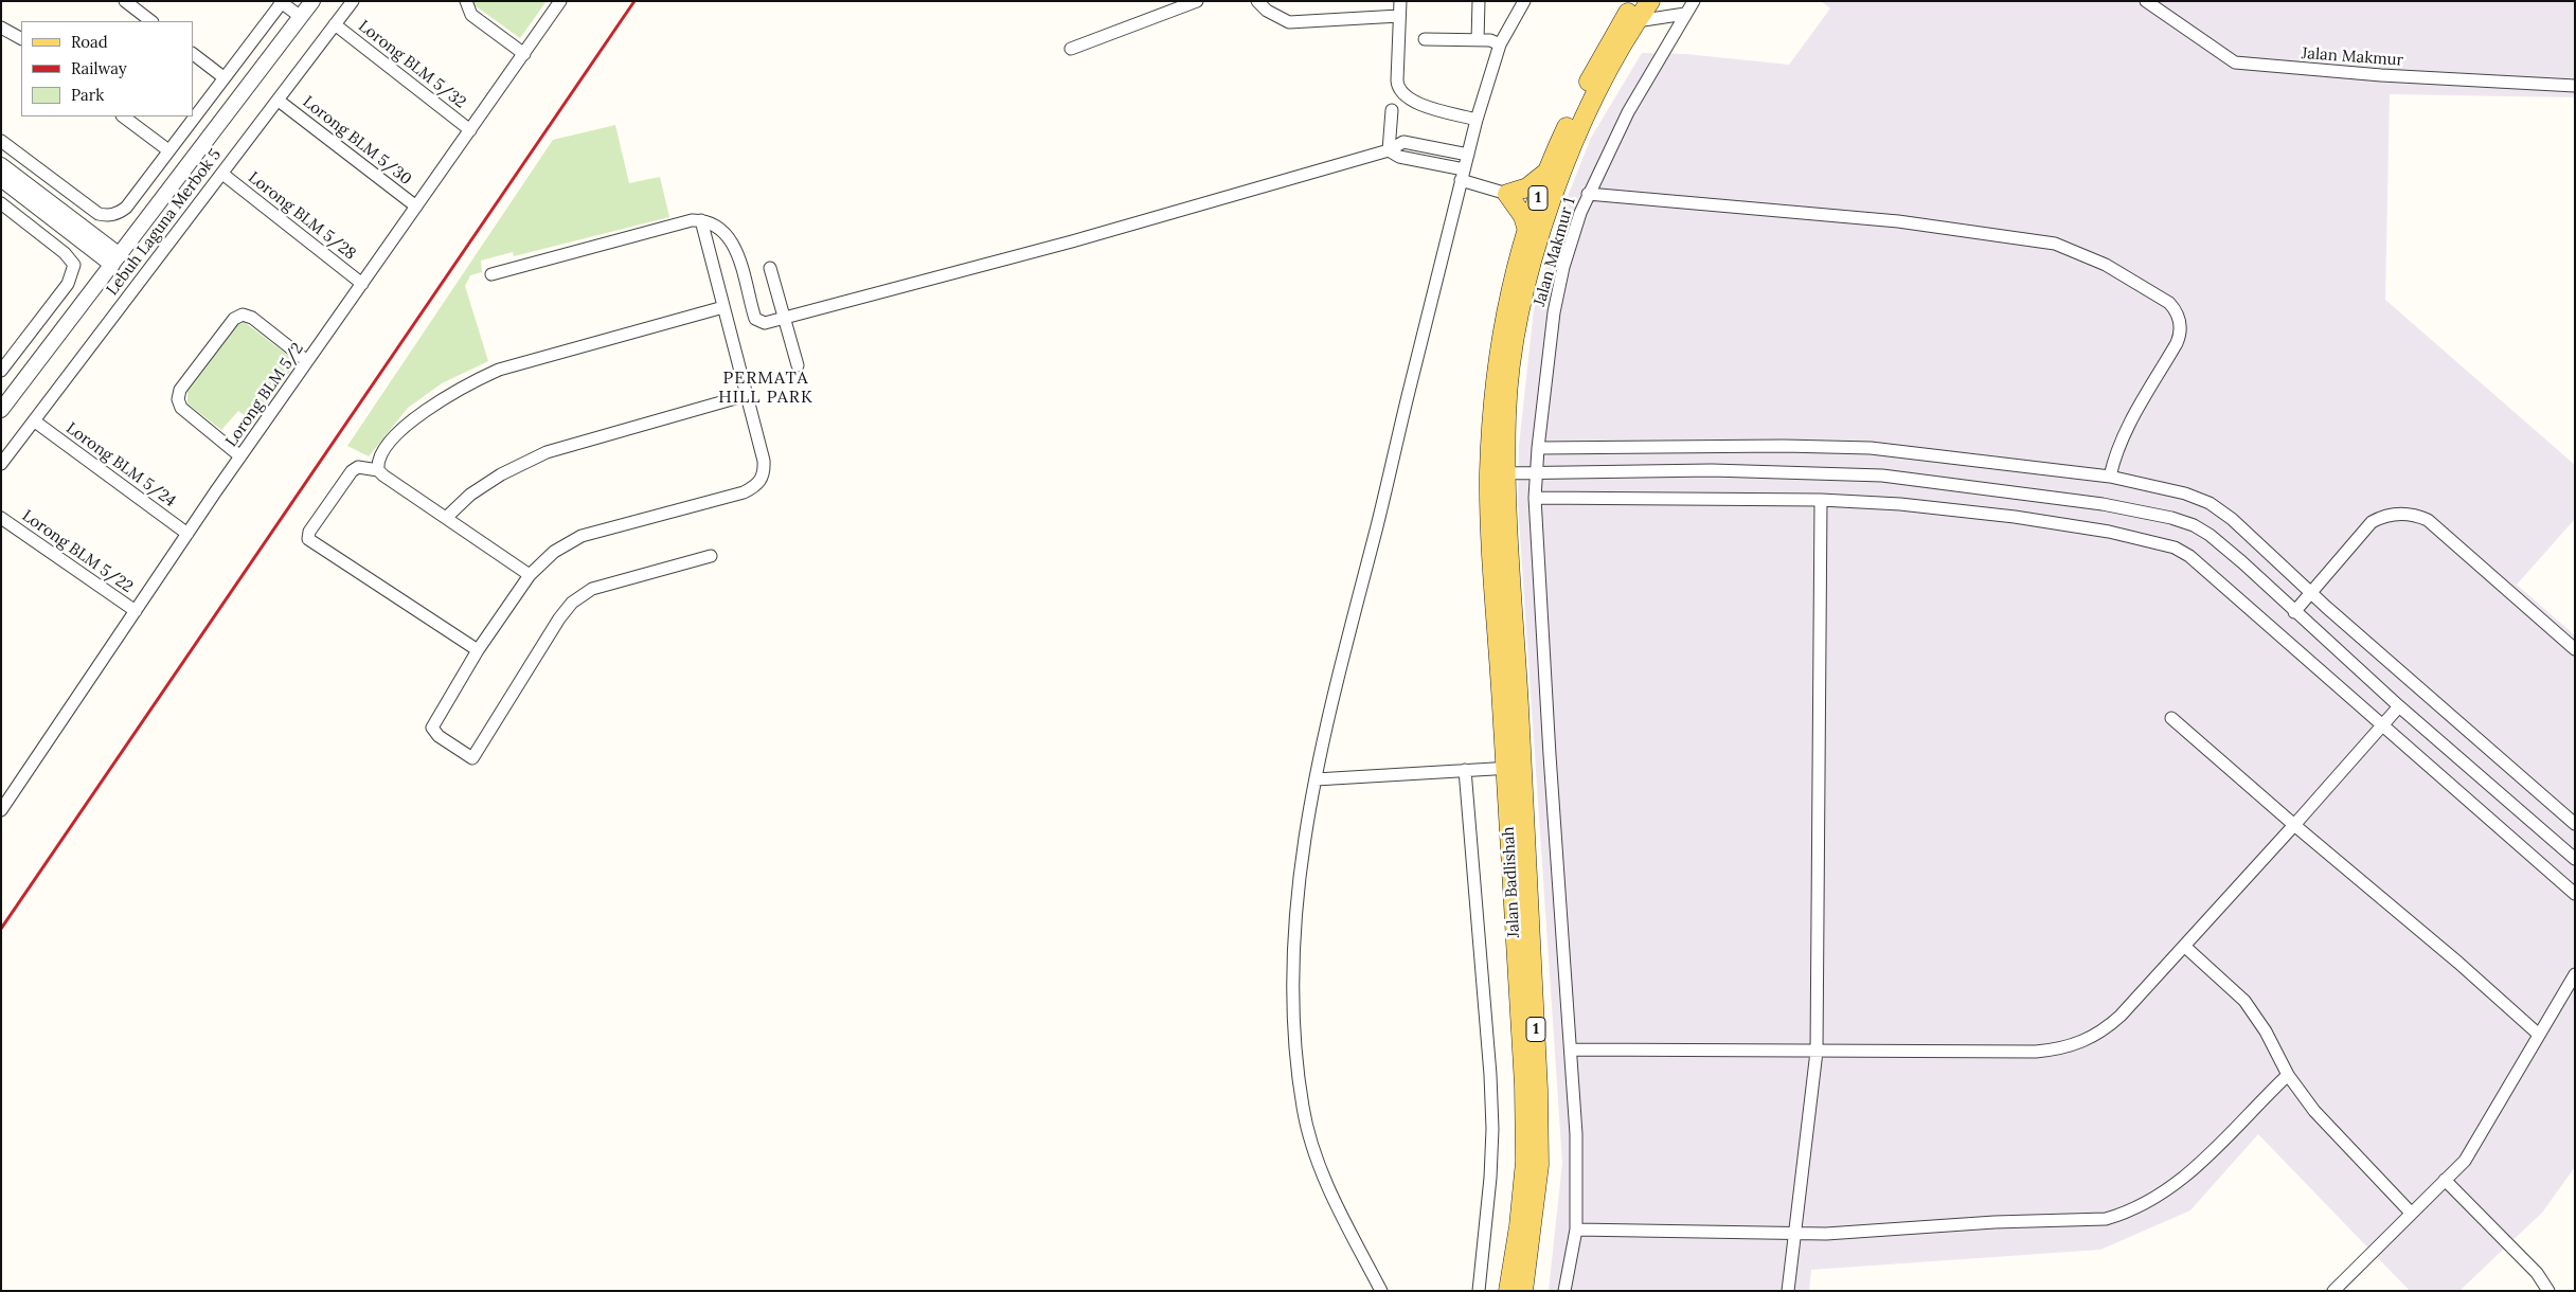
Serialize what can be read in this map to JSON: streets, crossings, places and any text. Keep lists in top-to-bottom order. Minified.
{"streets":{"main road":["1","Jalan Badlishah"],"street":["Jalan Makmur","Lorong BLM 5/32","Lorong BLM 5/30","Lorong BLM 5/28","Lebuh Laguna Merbok 5","Jalan Makmur 1","Lorong BLM 5/2","Lorong BLM 5/24","Lorong BLM 5/22"]},"crossings":[["Lorong BLM 5/32","Lebuh Laguna Merbok 5"],["Lorong BLM 5/32","Lorong BLM 5/2"],["Lorong BLM 5/30","Lebuh Laguna Merbok 5"],["Lorong BLM 5/30","Lorong BLM 5/2"],["1","Jalan Badlishah"],["Lorong BLM 5/28","Lebuh Laguna Merbok 5"],["Lorong BLM 5/28","Lorong BLM 5/2"],["Lebuh Laguna Merbok 5","Lorong BLM 5/24"],["Lorong BLM 5/2","Lorong BLM 5/24"],["Lorong BLM 5/2","Lorong BLM 5/22"]],"districts":["PERMATA HILL PARK"],"legend":["Road","Railway","Park"]}
